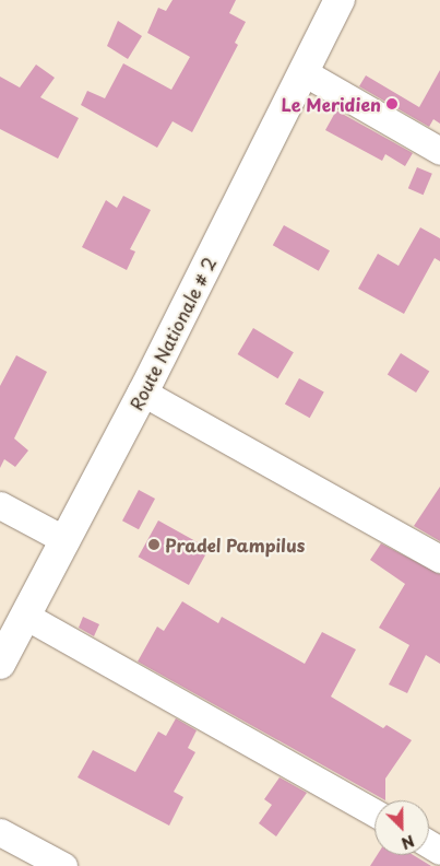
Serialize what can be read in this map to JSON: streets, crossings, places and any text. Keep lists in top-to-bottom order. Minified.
{"streets":{"main road":["Route Nationale # 2"]},"places":["Le Meridien","Pradel Pampilus"],"north":"bottom right"}
